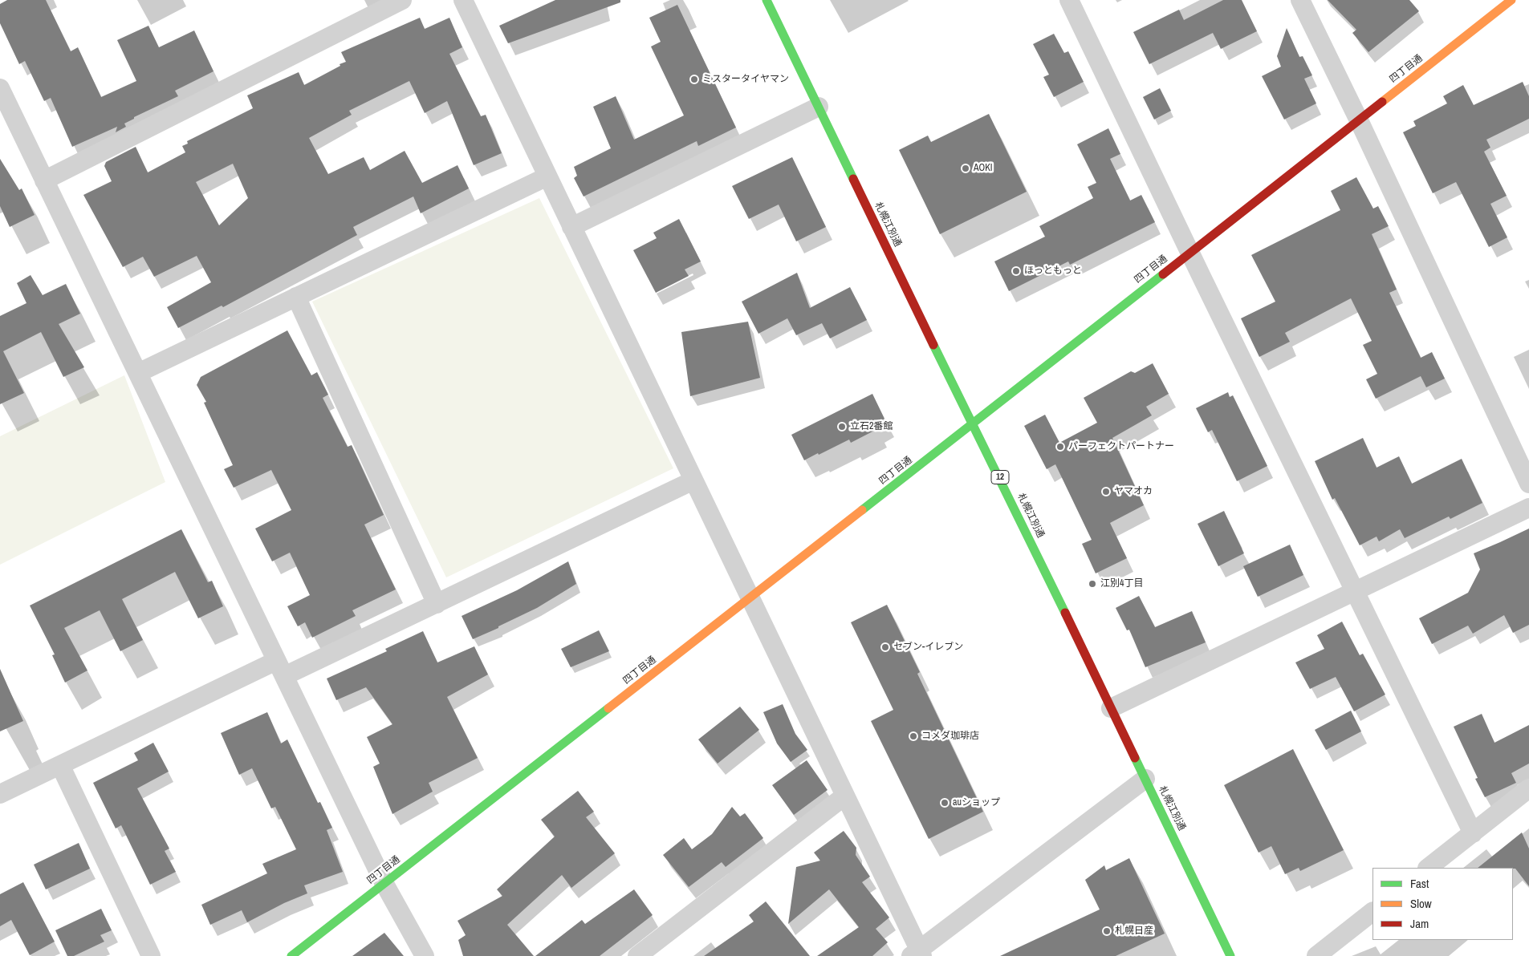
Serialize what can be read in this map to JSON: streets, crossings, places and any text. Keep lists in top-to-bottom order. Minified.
{"streets":{"main road":["四丁目通","札幌江別通","12"]},"crossings":[["四丁目通","札幌江別通"]],"places":["ミスタータイヤマン","AOKI","ほっともっと","立石2番館","パーフェクトパートナー","ヤマオカ","江別4丁目","セブン-イレブン","コメダ珈琲店","auショップ","札幌日産"],"legend":["Fast","Slow","Jam"]}
